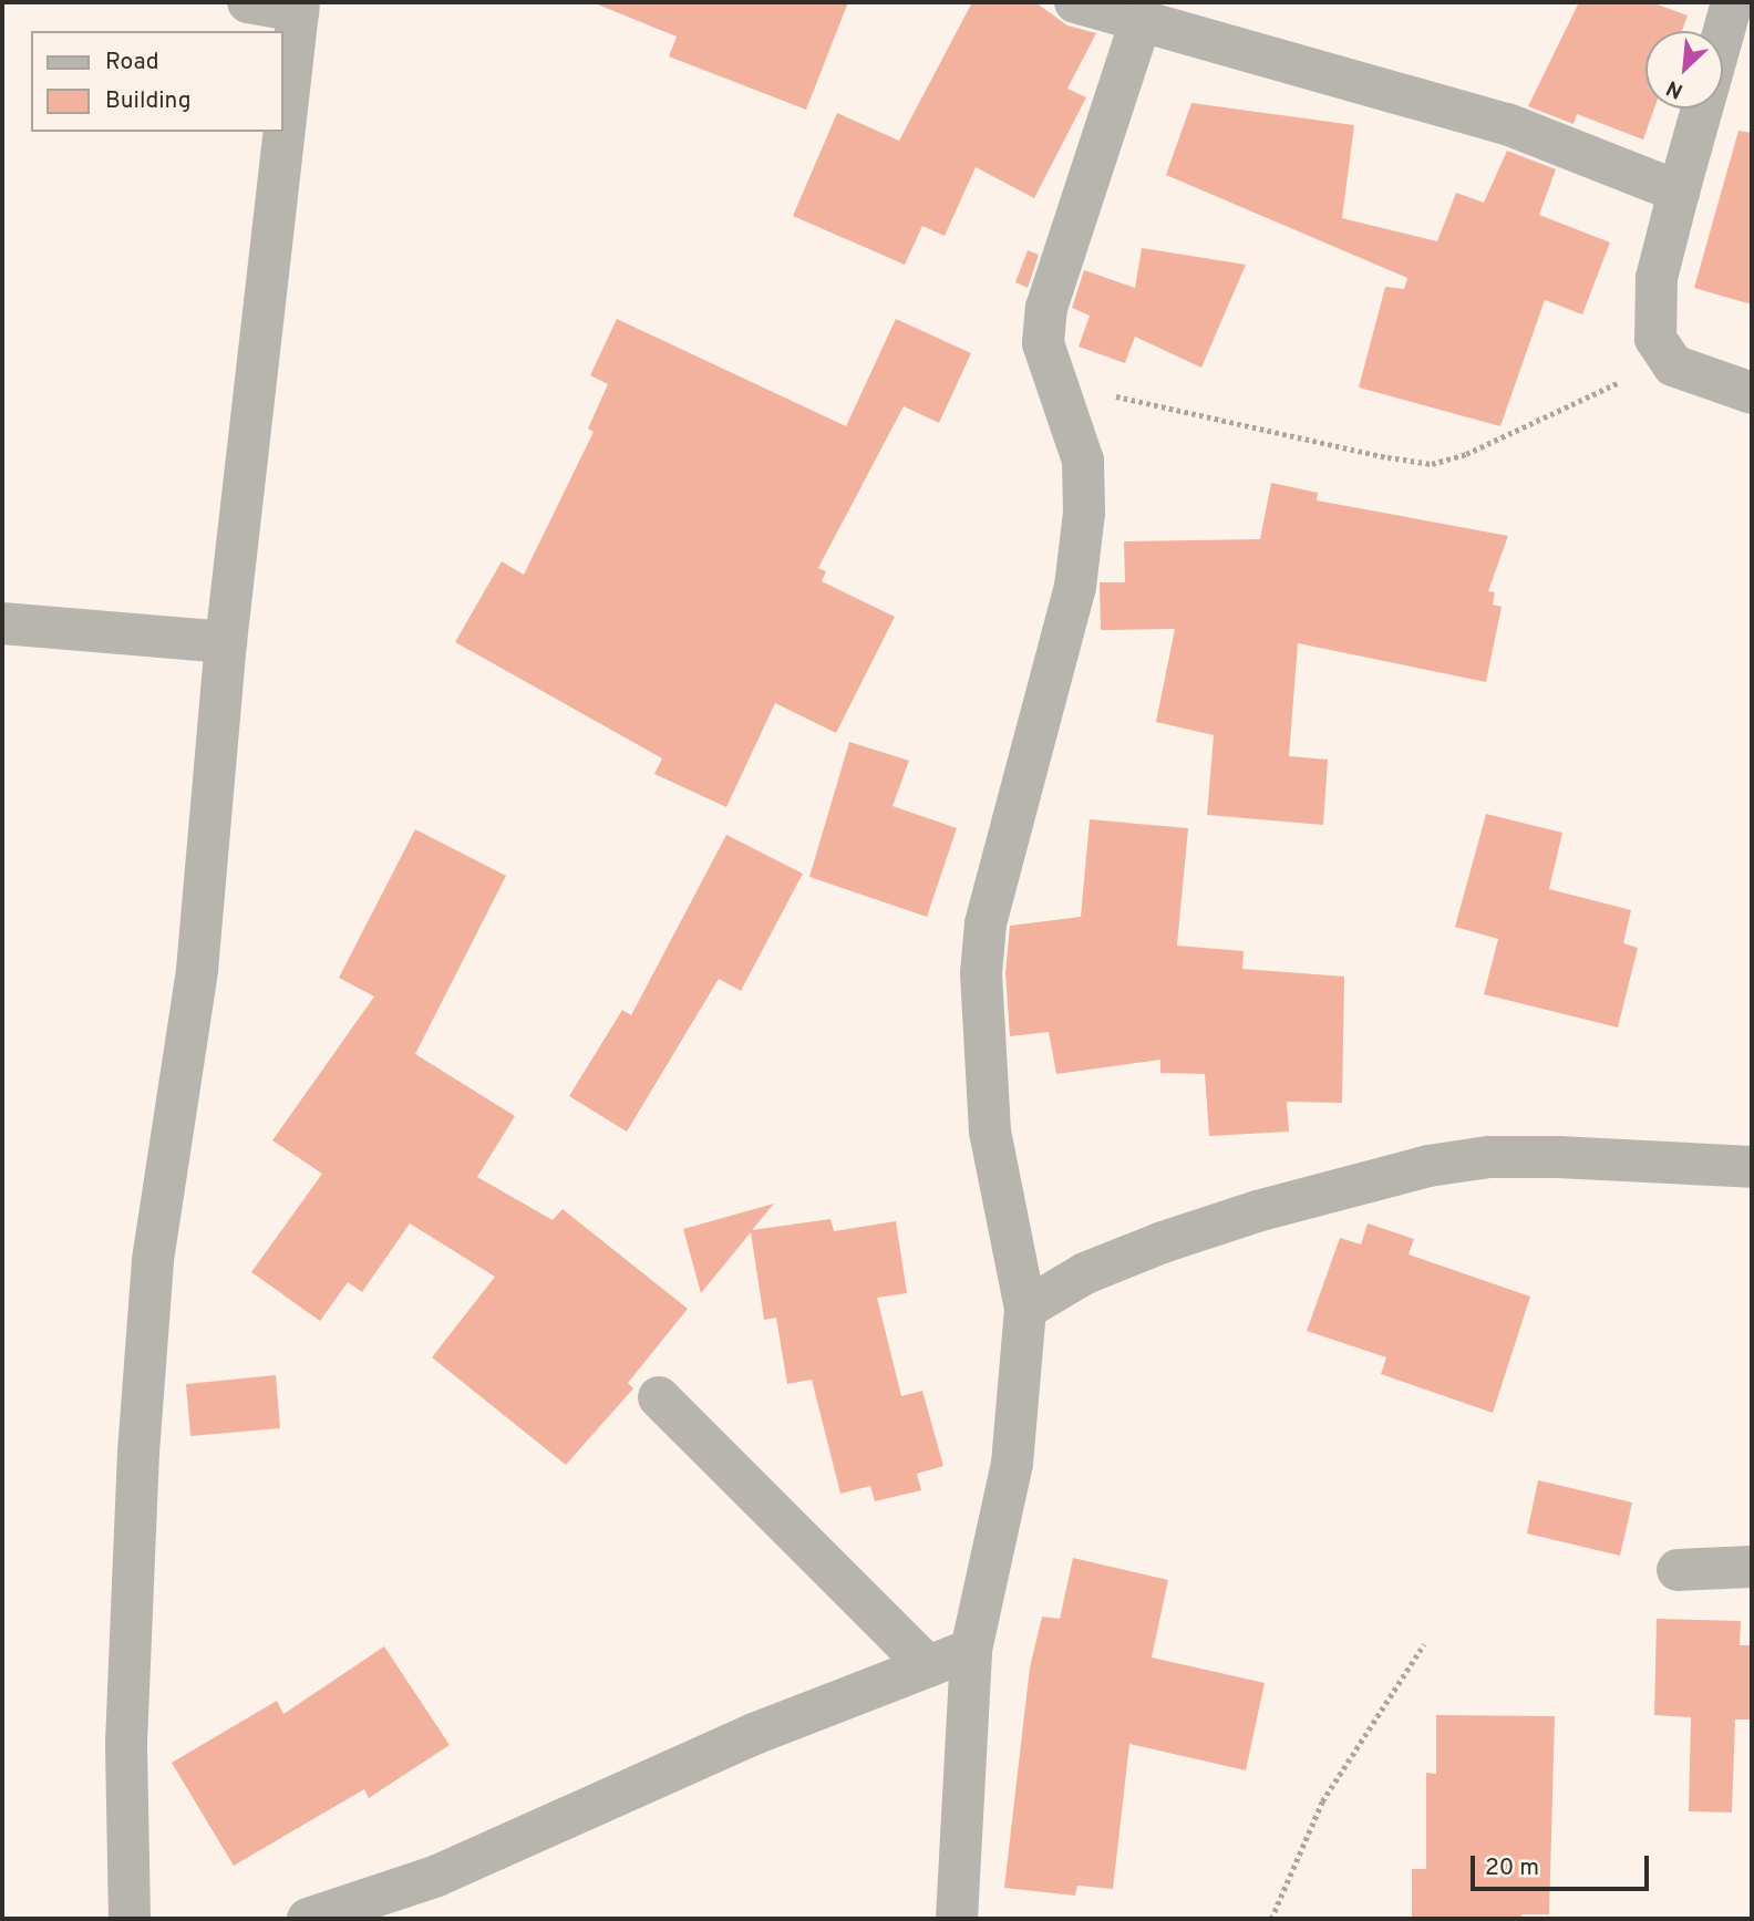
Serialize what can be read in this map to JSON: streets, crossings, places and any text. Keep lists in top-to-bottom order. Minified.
{"legend":["Road","Building"],"scale_bar":"20 m","north":"bottom left"}
